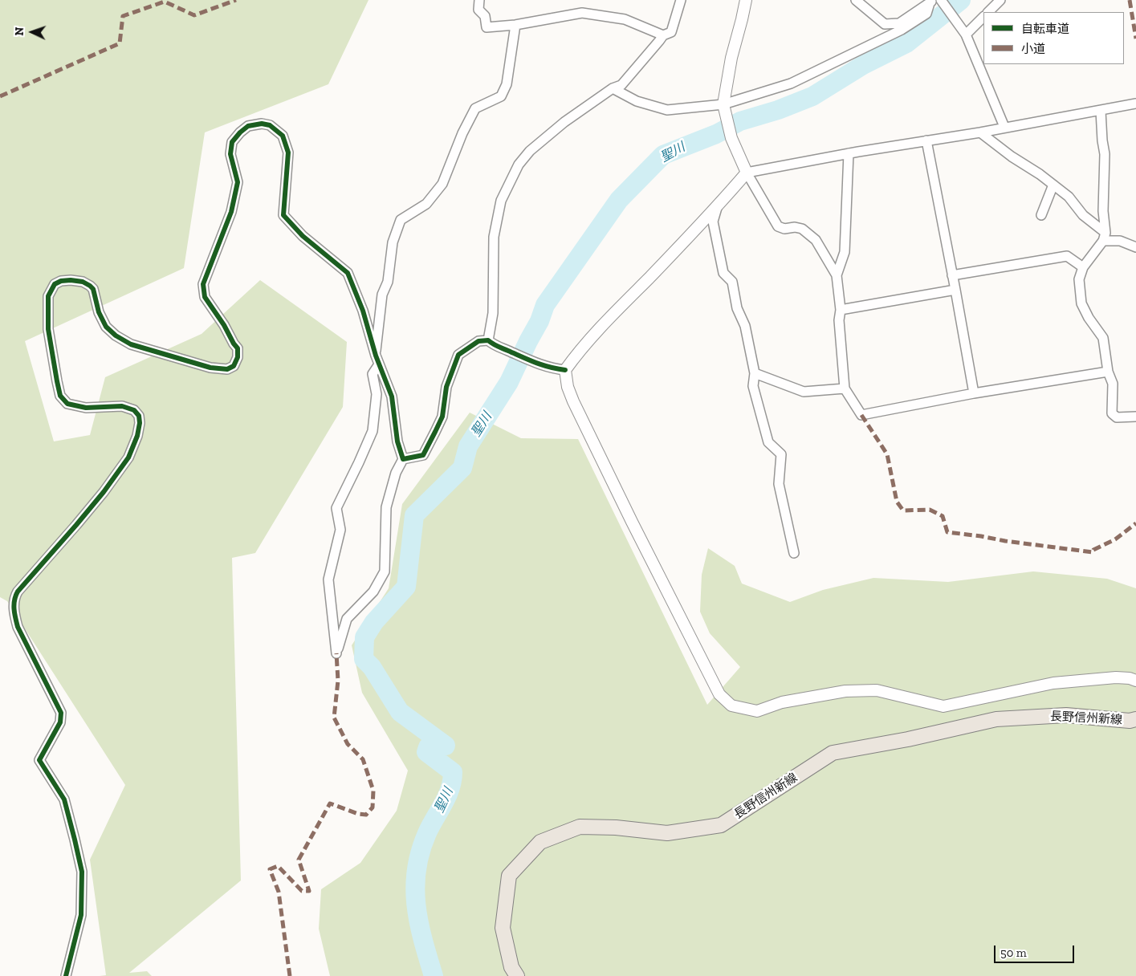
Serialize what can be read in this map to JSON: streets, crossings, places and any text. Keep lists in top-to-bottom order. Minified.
{"streets":{"main road":["長野信州新線"]},"water":["聖川"],"legend":["自転車道","小道"],"scale_bar":"50 m","north":"left"}
